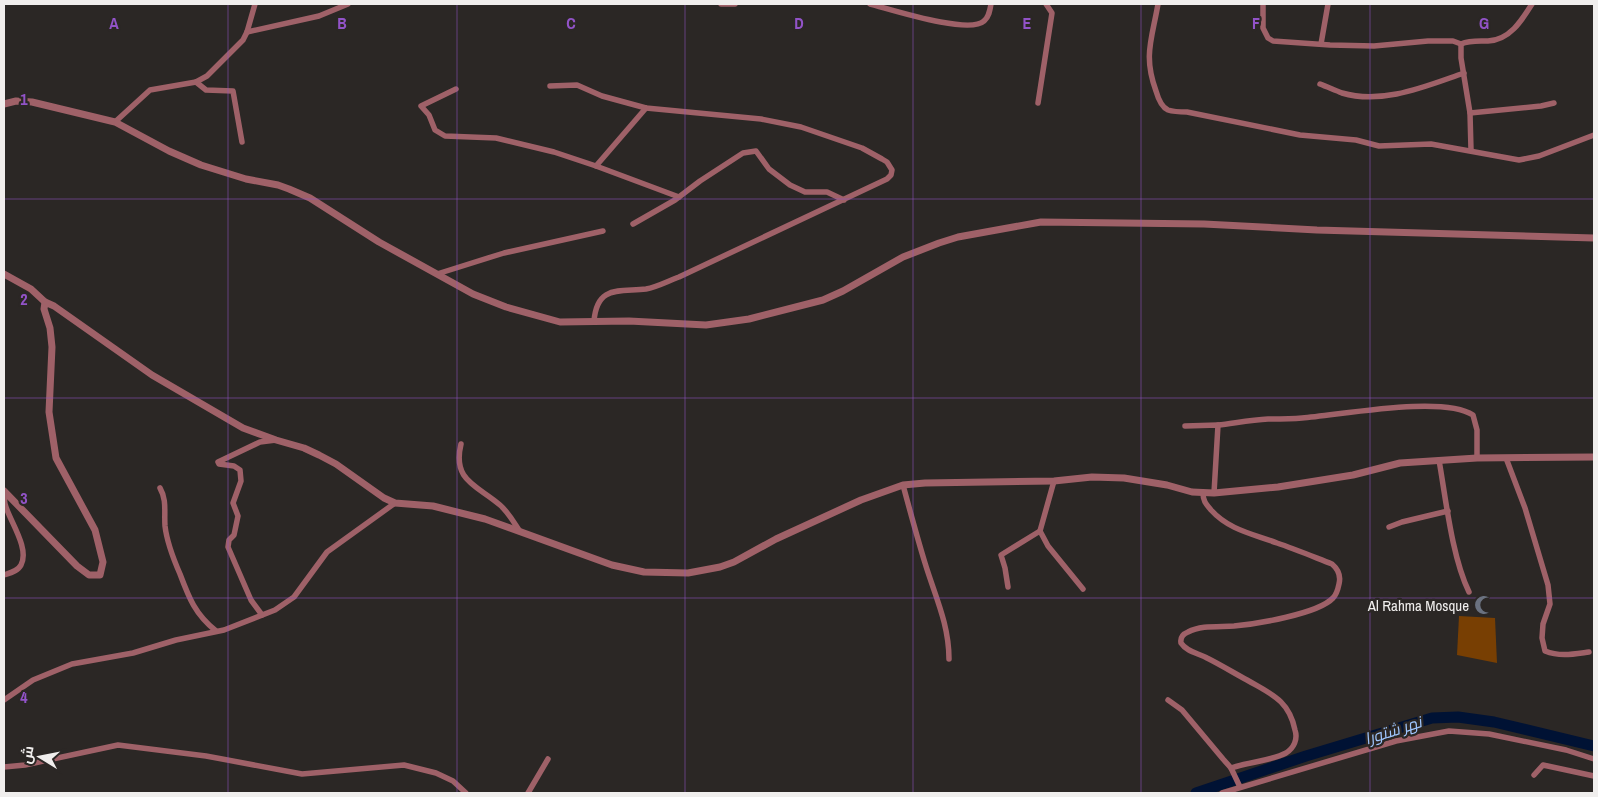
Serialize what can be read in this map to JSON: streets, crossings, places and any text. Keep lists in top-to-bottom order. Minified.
{"water":["نهر شتورا"],"places":{"mosque":["Al Rahma Mosque"]},"north":"left","grid":{"columns":["A","B","C","D","E","F","G"],"rows":["1","2","3","4"]}}
